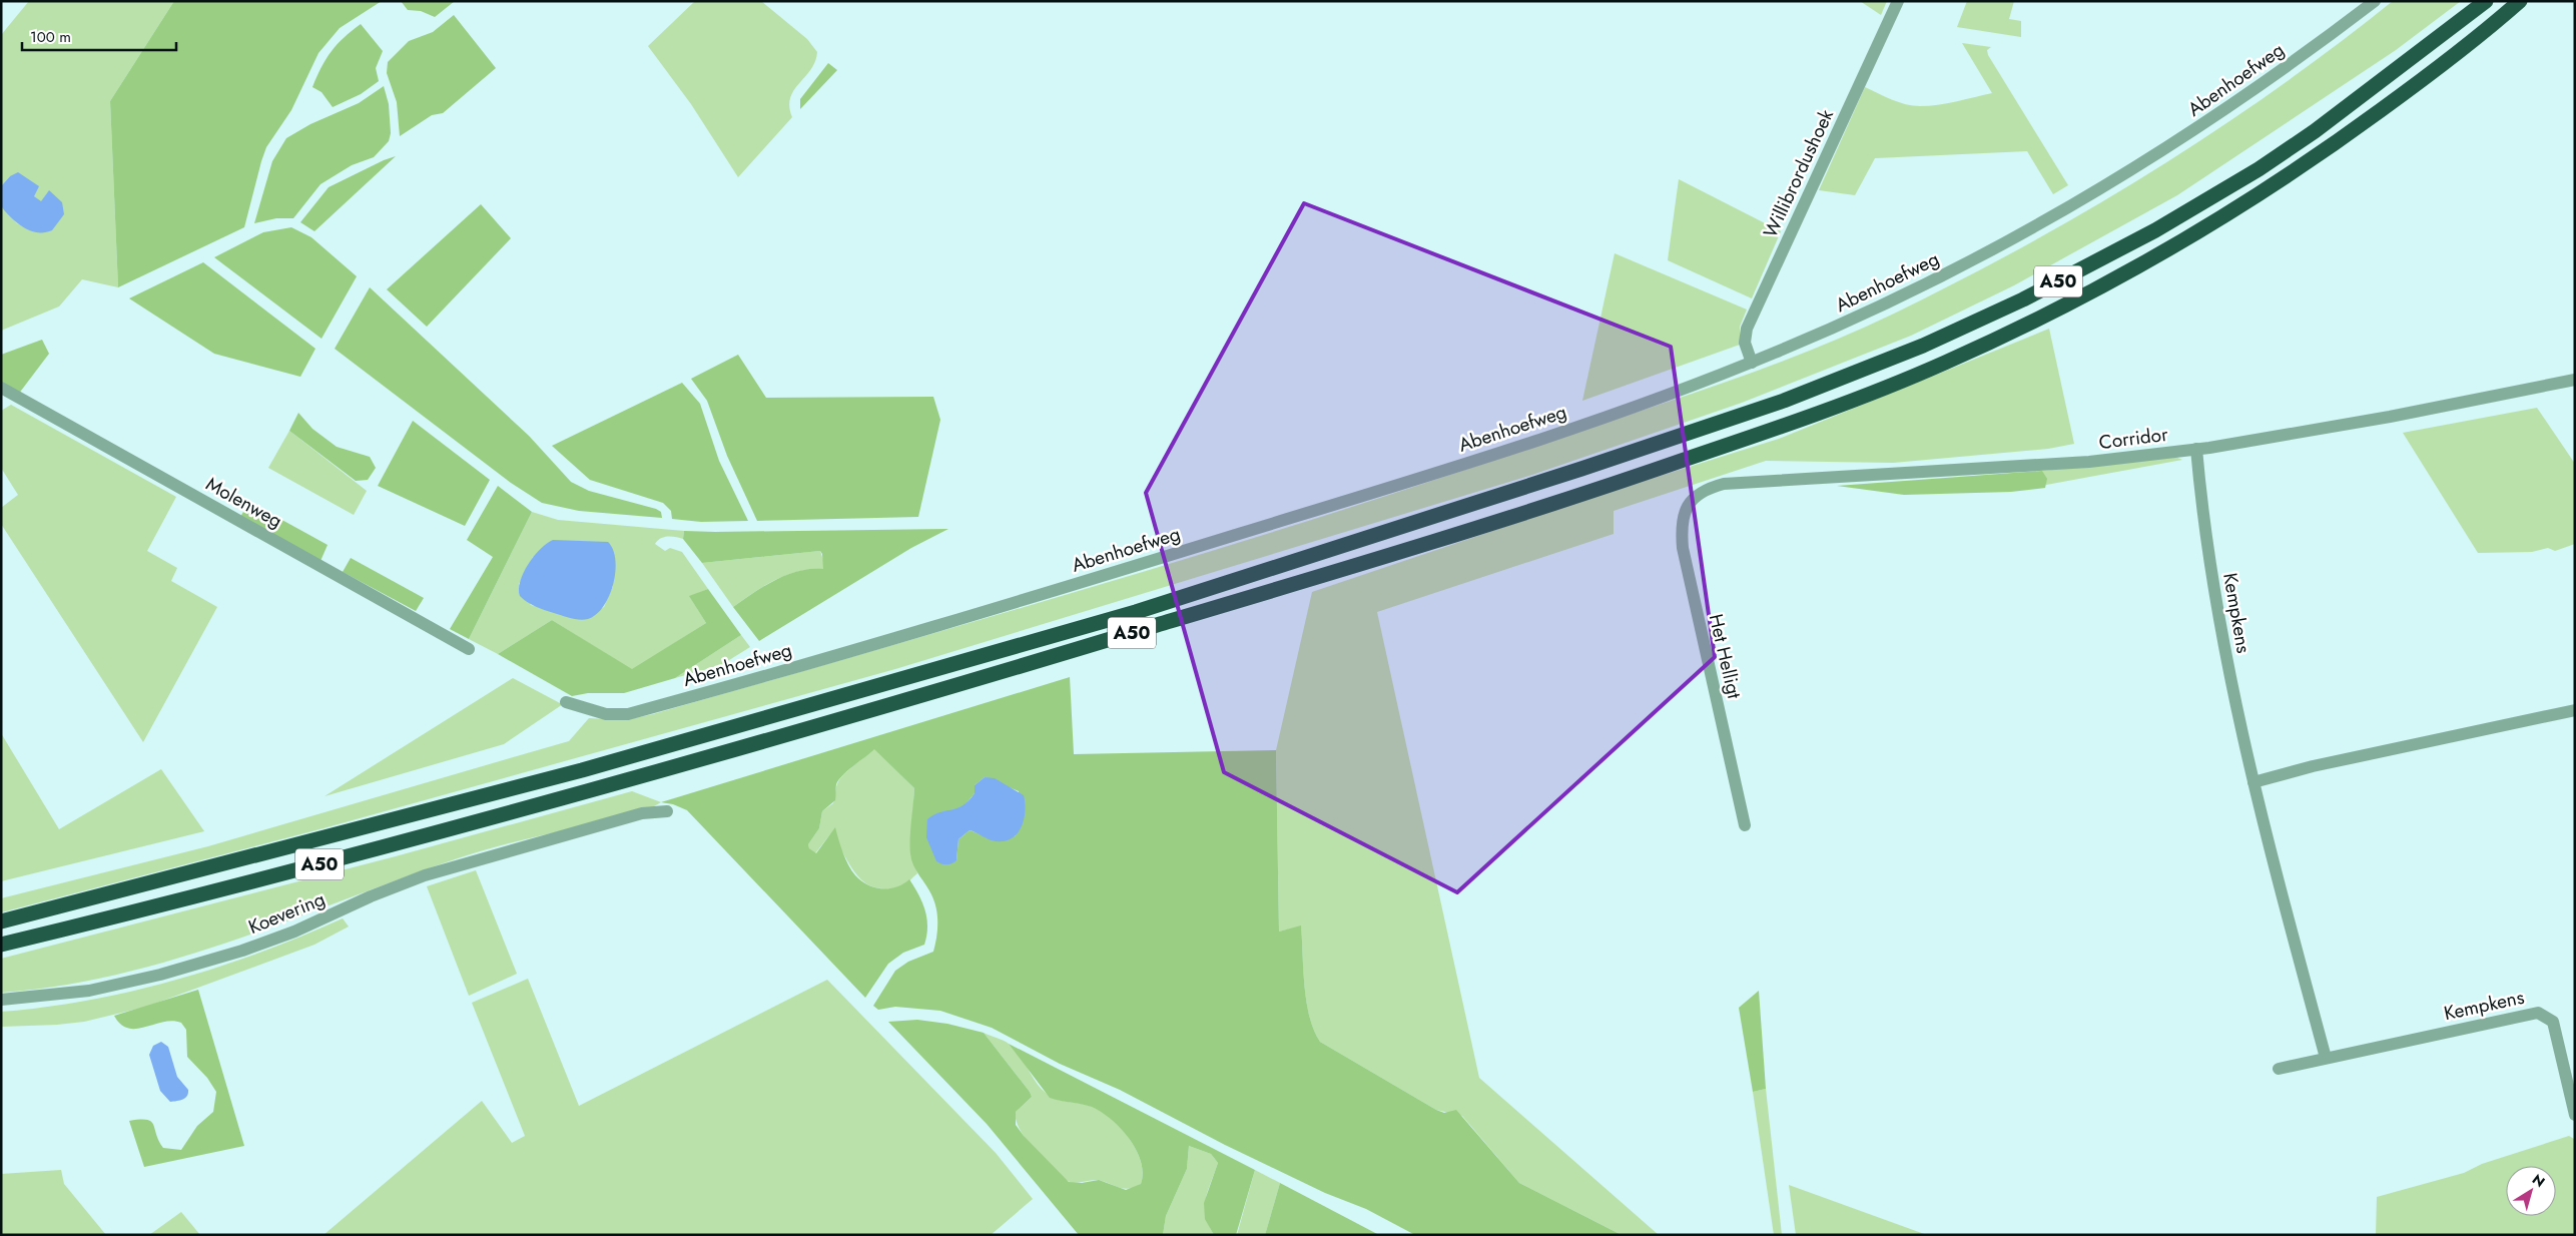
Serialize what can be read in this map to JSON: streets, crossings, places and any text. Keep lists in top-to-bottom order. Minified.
{"streets":{"highway":["A50"],"street":["Abenhoefweg","Willibrordushoek","Corridor","Molenweg","Kempkens","Het Helligt","Koevering"]},"crossings":[["Abenhoefweg","Willibrordushoek"],["Corridor","Kempkens"],["Corridor","Het Helligt"]],"scale_bar":"100 m","north":"top right"}
